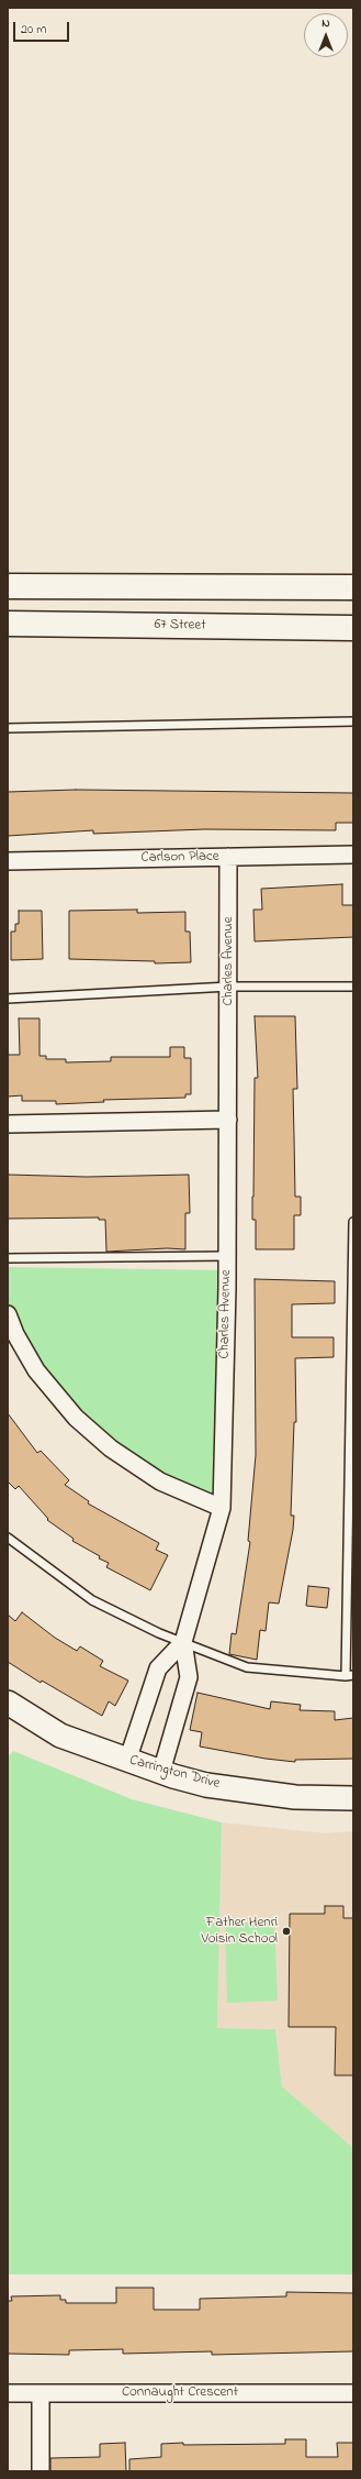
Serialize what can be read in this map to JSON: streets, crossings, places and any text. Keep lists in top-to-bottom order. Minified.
{"streets":{"main road":["67 Street"],"street":["Carlson Place","Charles Avenue","Carrington Drive","Connaught Crescent"]},"crossings":[["Carlson Place","Charles Avenue"],["Charles Avenue","Carrington Drive"]],"places":["Father Henri Voisin School"],"scale_bar":"20 m","north":"top"}
